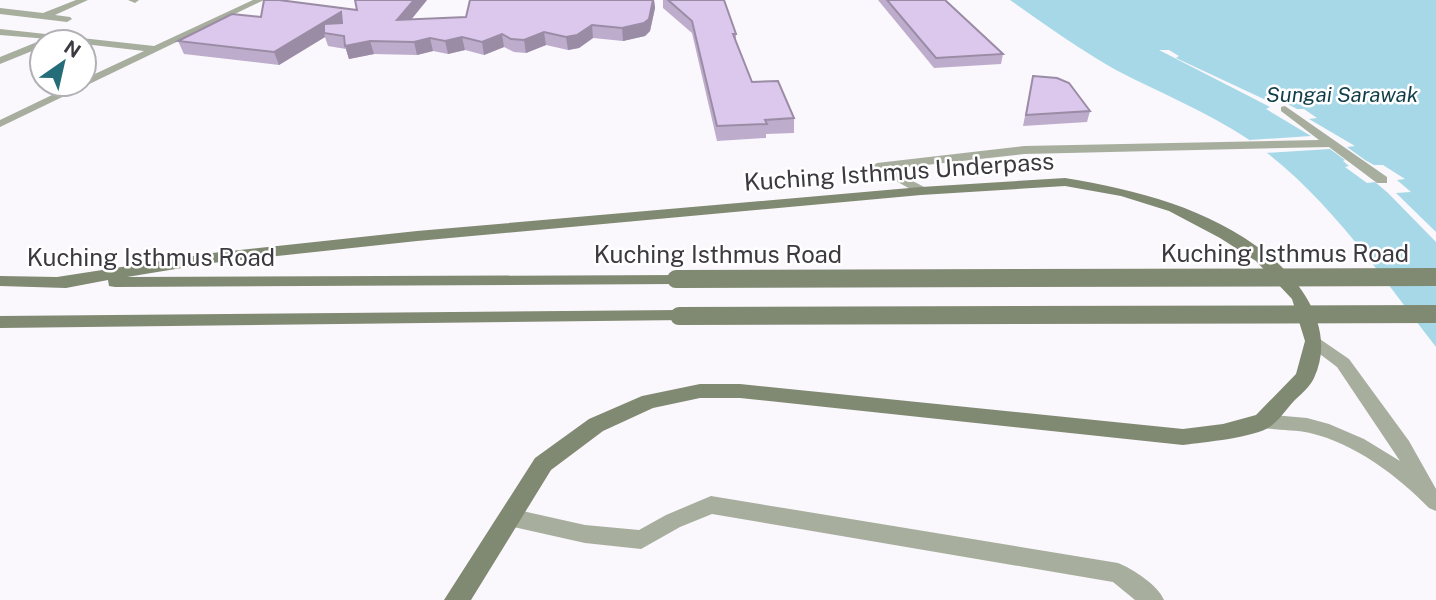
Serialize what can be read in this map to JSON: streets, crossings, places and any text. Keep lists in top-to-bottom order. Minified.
{"streets":{"main road":["Kuching Isthmus Underpass","Kuching Isthmus Road"]},"crossings":[["Kuching Isthmus Underpass","Kuching Isthmus Road"]],"water":["Sungai Sarawak"],"north":"top right"}
